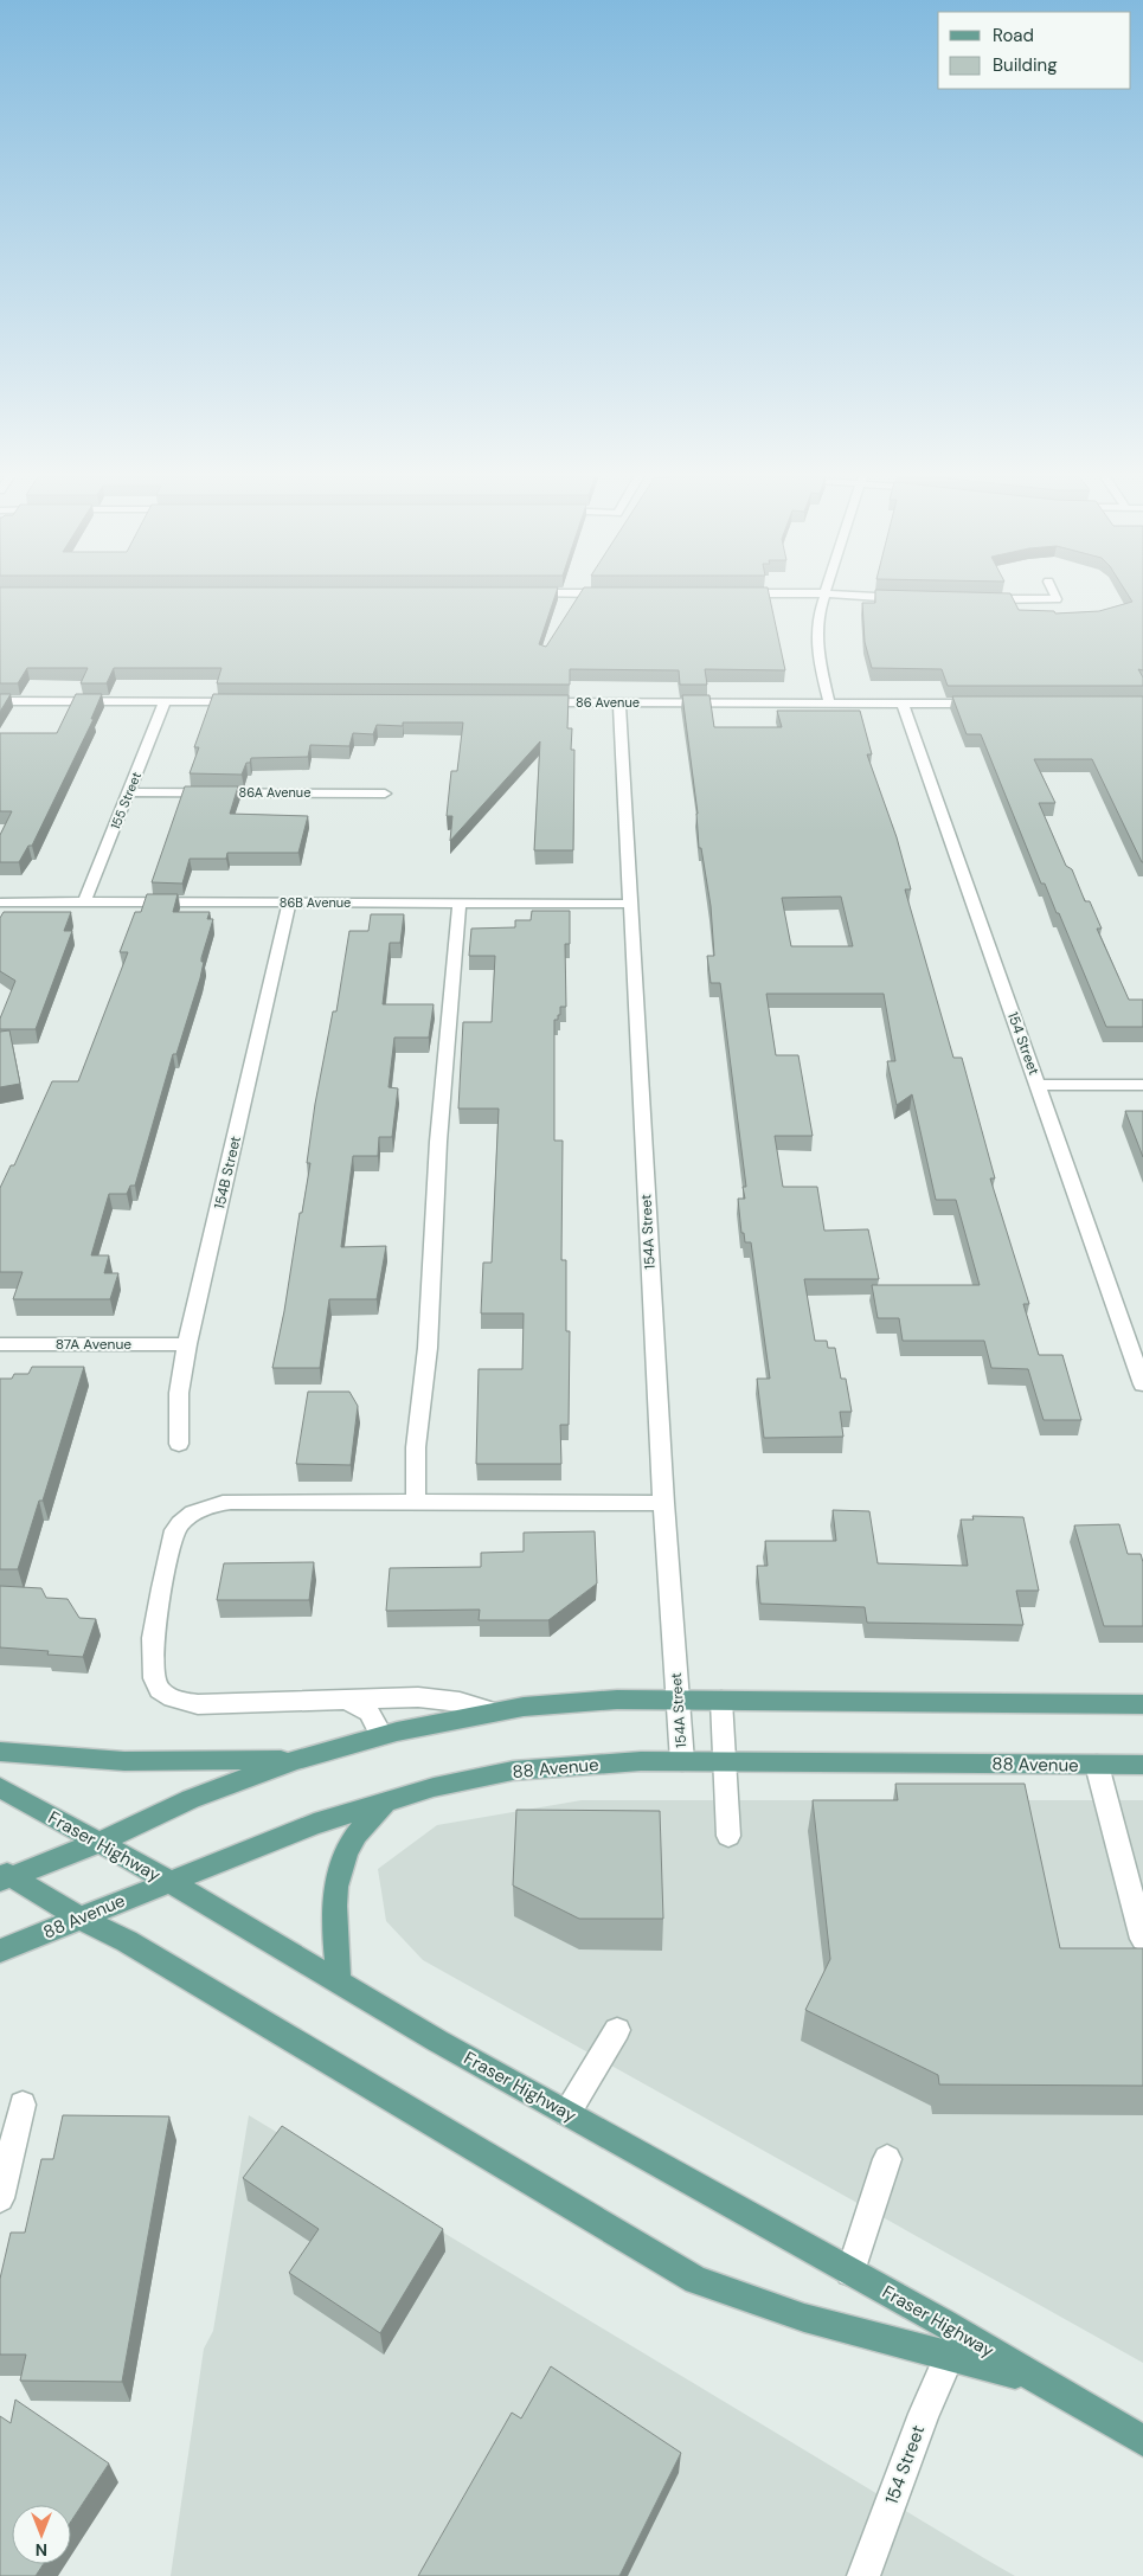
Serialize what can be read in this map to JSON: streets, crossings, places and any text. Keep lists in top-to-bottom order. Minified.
{"streets":{"main road":["88 Avenue","Fraser Highway"],"street":["86 Avenue","86A Avenue","155 Street","86B Avenue","154 Street","154B Street","154A Street","87A Avenue"]},"crossings":[["86 Avenue","154 Street"],["86 Avenue","154A Street"],["86A Avenue","155 Street"],["155 Street","86B Avenue"],["86B Avenue","154B Street"],["86B Avenue","154A Street"],["154 Street","Fraser Highway"],["154B Street","87A Avenue"],["154A Street","88 Avenue"],["88 Avenue","Fraser Highway"]],"legend":["Road","Building"],"north":"bottom"}
